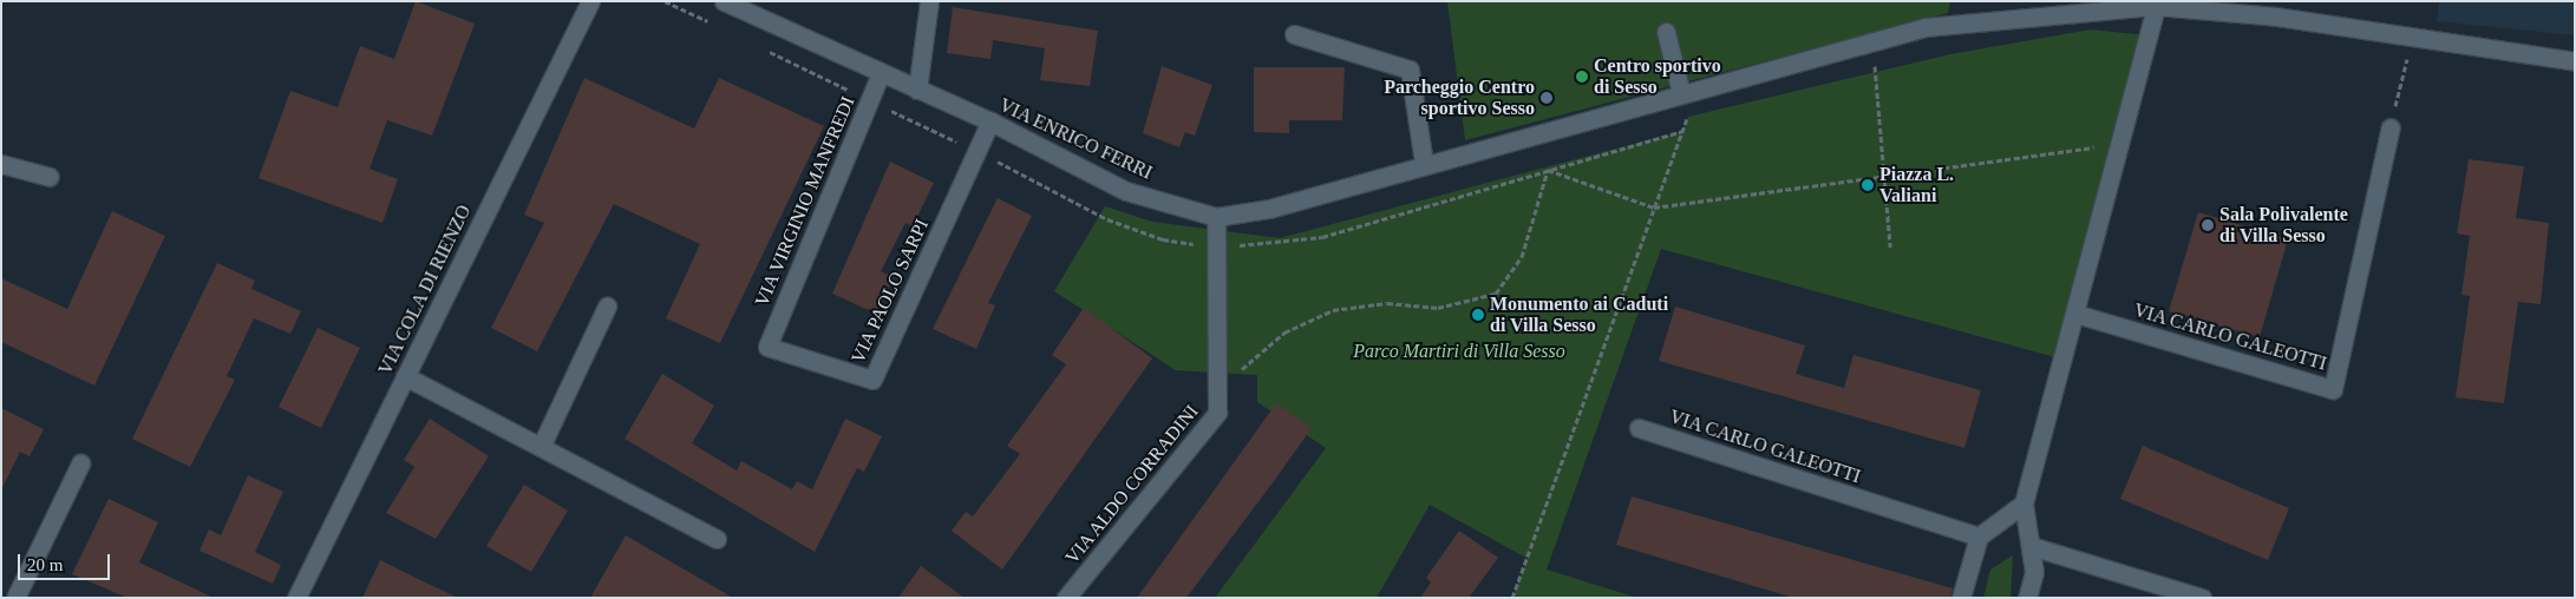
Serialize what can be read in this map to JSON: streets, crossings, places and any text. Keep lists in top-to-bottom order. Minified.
{"streets":{"street":["VIA ENRICO FERRI","VIA VIRGINIO MANFREDI","VIA COLA DI RIENZO","VIA PAOLO SARPI","VIA CARLO GALEOTTI","VIA ALDO CORRADINI"]},"crossings":[["VIA ENRICO FERRI","VIA VIRGINIO MANFREDI"],["VIA ENRICO FERRI","VIA PAOLO SARPI"],["VIA ENRICO FERRI","VIA ALDO CORRADINI"],["VIA VIRGINIO MANFREDI","VIA PAOLO SARPI"]],"parks":["Parco Martiri di Villa Sesso"],"places":["Centro sportivo di Sesso","Parcheggio Centro sportivo Sesso","Piazza L. Valiani","Sala Polivalente di Villa Sesso","Monumento ai Caduti di Villa Sesso"],"scale_bar":"20 m"}
